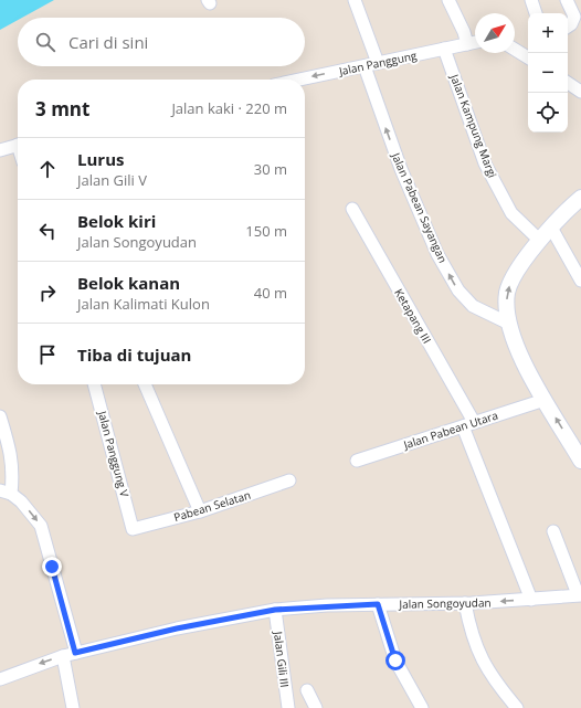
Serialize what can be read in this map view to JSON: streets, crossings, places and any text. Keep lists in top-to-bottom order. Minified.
{"streets":{"street":["Jalan Panggung","Jalan Kampung Margi","Jalan Pabean Sayangan","Ketapang III","Jalan Pabean Utara","Jalan Panggung V","Pabean Selatan","Jalan Songoyudan","Jalan Gili III"]},"crossings":[["Jalan Panggung","Jalan Kampung Margi"],["Jalan Panggung","Jalan Pabean Sayangan"],["Ketapang III","Jalan Pabean Utara"],["Ketapang III","Jalan Songoyudan"],["Jalan Panggung V","Pabean Selatan"],["Jalan Songoyudan","Jalan Gili III"]],"one_way":["Jalan Panggung","Jalan Pabean Sayangan"],"north":"top right","page":{"map_buttons":["+","−"],"search":"Cari di sini","heading":["3 mnt","Jalan kaki · 220 m"],"list":[["Lurus","Jalan Gili V","30 m"],["Belok kiri","Jalan Songoyudan","150 m"],["Belok kanan","Jalan Kalimati Kulon","40 m"],"Tiba di tujuan"]}}
